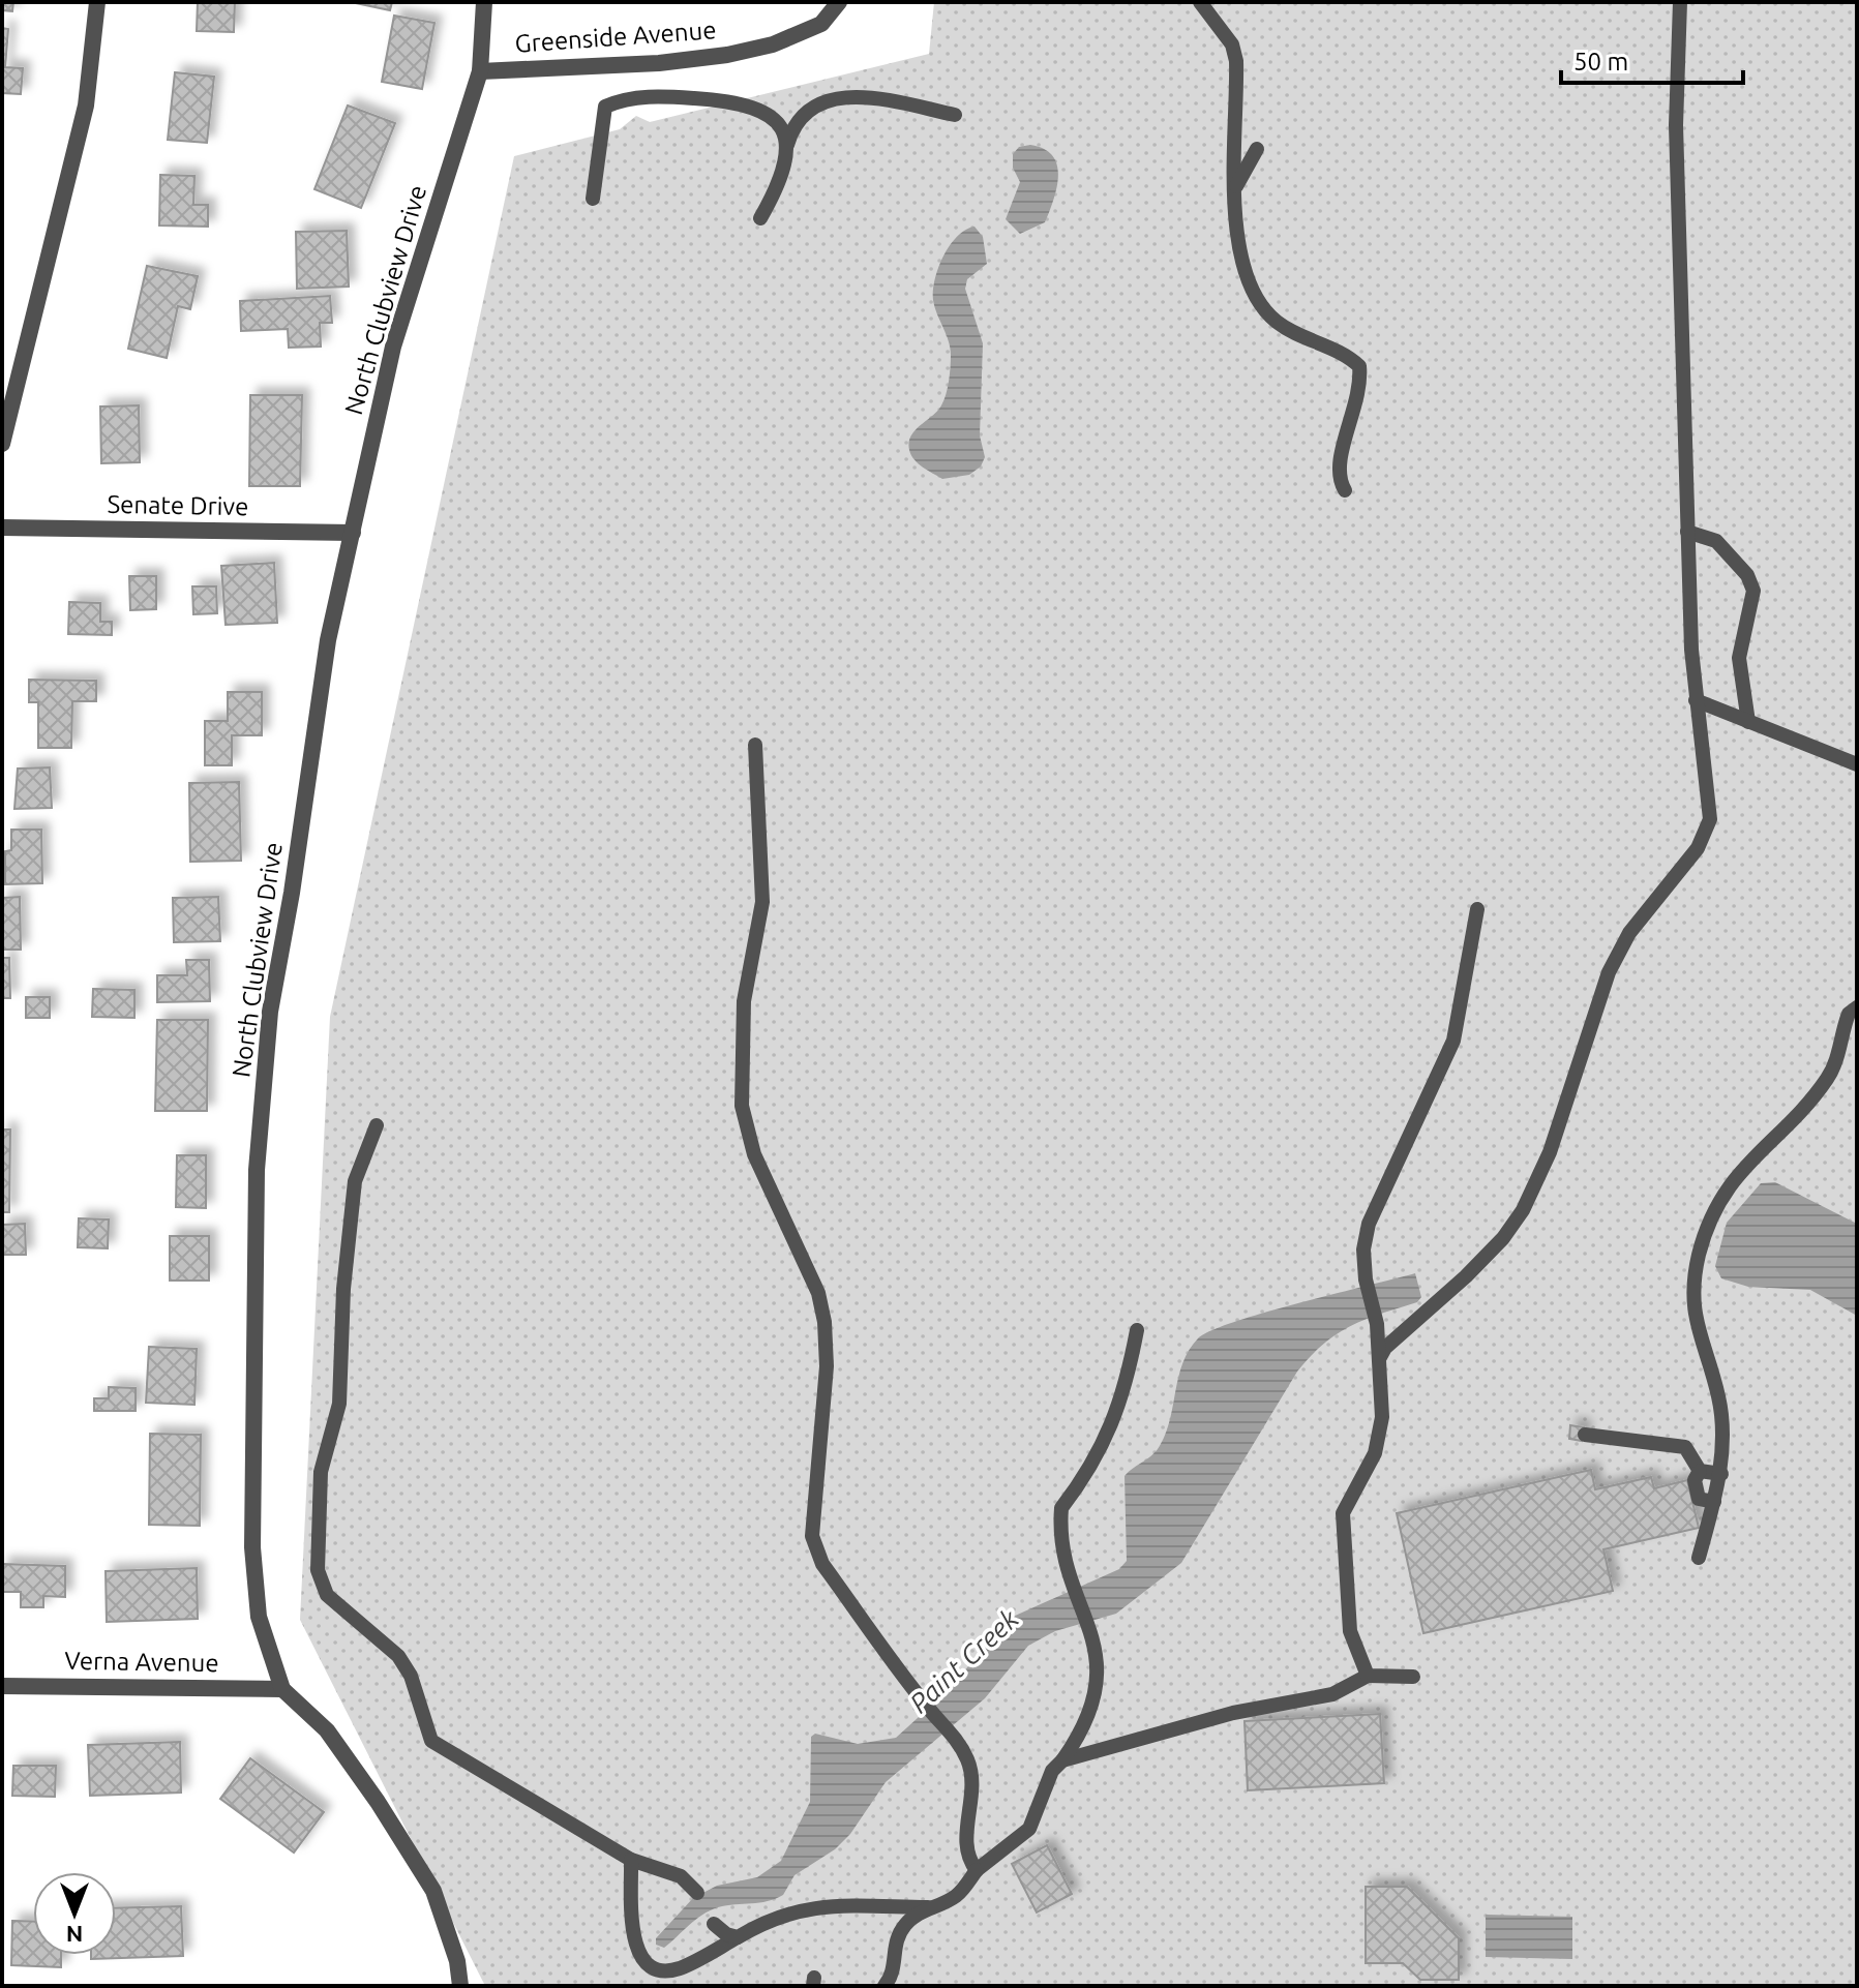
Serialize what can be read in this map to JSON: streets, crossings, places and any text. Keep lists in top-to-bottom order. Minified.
{"streets":{"street":["Greenside Avenue","North Clubview Drive","Senate Drive","Verna Avenue"]},"crossings":[["Greenside Avenue","North Clubview Drive"],["North Clubview Drive","Senate Drive"],["North Clubview Drive","Verna Avenue"]],"water":["Paint Creek"],"scale_bar":"50 m","north":"bottom"}
